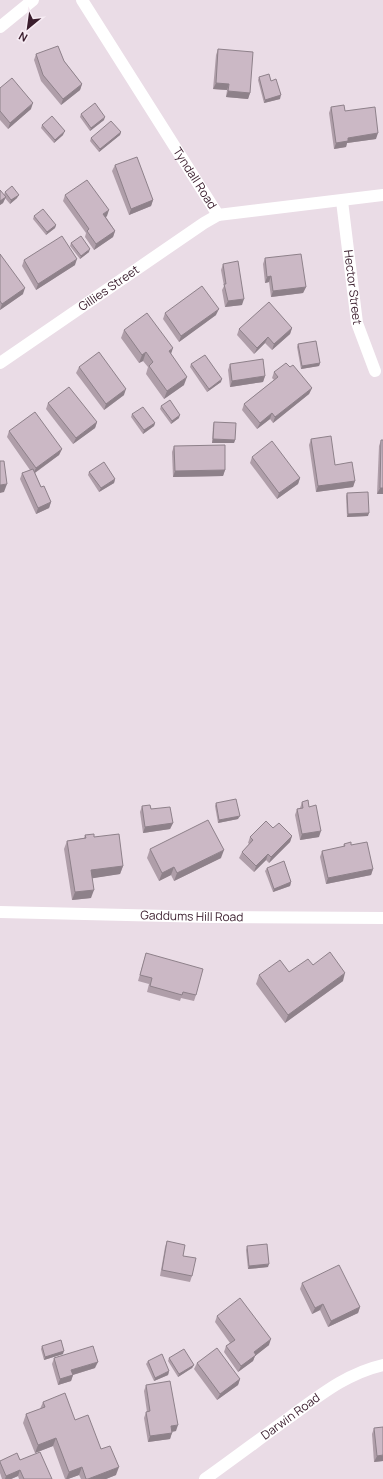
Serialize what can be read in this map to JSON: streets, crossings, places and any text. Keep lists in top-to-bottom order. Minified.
{"streets":{"street":["Tyndall Road","Hector Street","Gillies Street","Gaddums Hill Road","Darwin Road"]},"crossings":[["Tyndall Road","Hector Street"],["Tyndall Road","Gillies Street"]],"north":"bottom left"}
